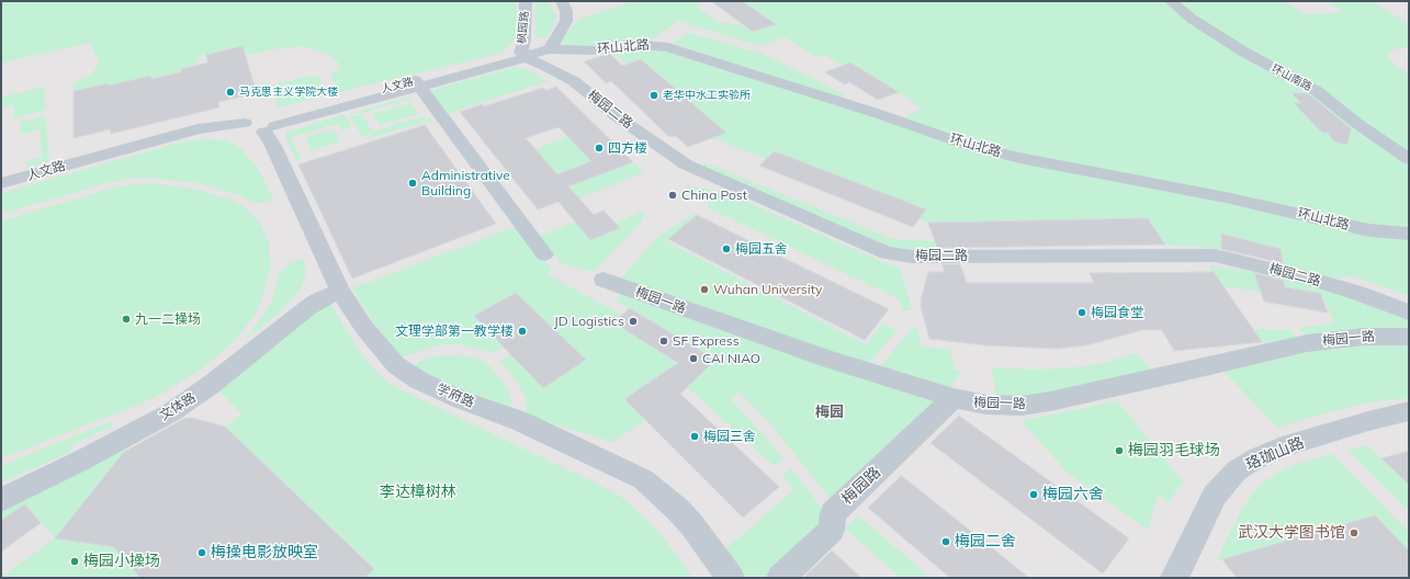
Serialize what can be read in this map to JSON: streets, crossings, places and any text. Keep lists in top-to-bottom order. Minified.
{"streets":{"street":["枫园路","环山北路","环山南路","人文路","梅园二路","梅园一路","学府路","文体路","珞珈山路","梅园路"]},"crossings":[["枫园路","环山北路"],["枫园路","梅园二路"],["环山北路","人文路"],["环山北路","梅园二路"],["人文路","学府路"],["梅园一路","梅园路"],["学府路","文体路"]],"districts":["梅园"],"parks":["李达樟树林"],"places":["马克思主义学院大楼","老华中水工实验所","四方楼","Administrative Building","China Post","梅园五舍","Wuhan University","梅园食堂","九一二操场","JD Logistics","文理学部第一教学楼","SF Express","CAI NIAO","梅园三舍","梅园羽毛球场","梅园六舍","武汉大学图书馆","梅园二舍","梅操电影放映室","梅园小操场"]}
